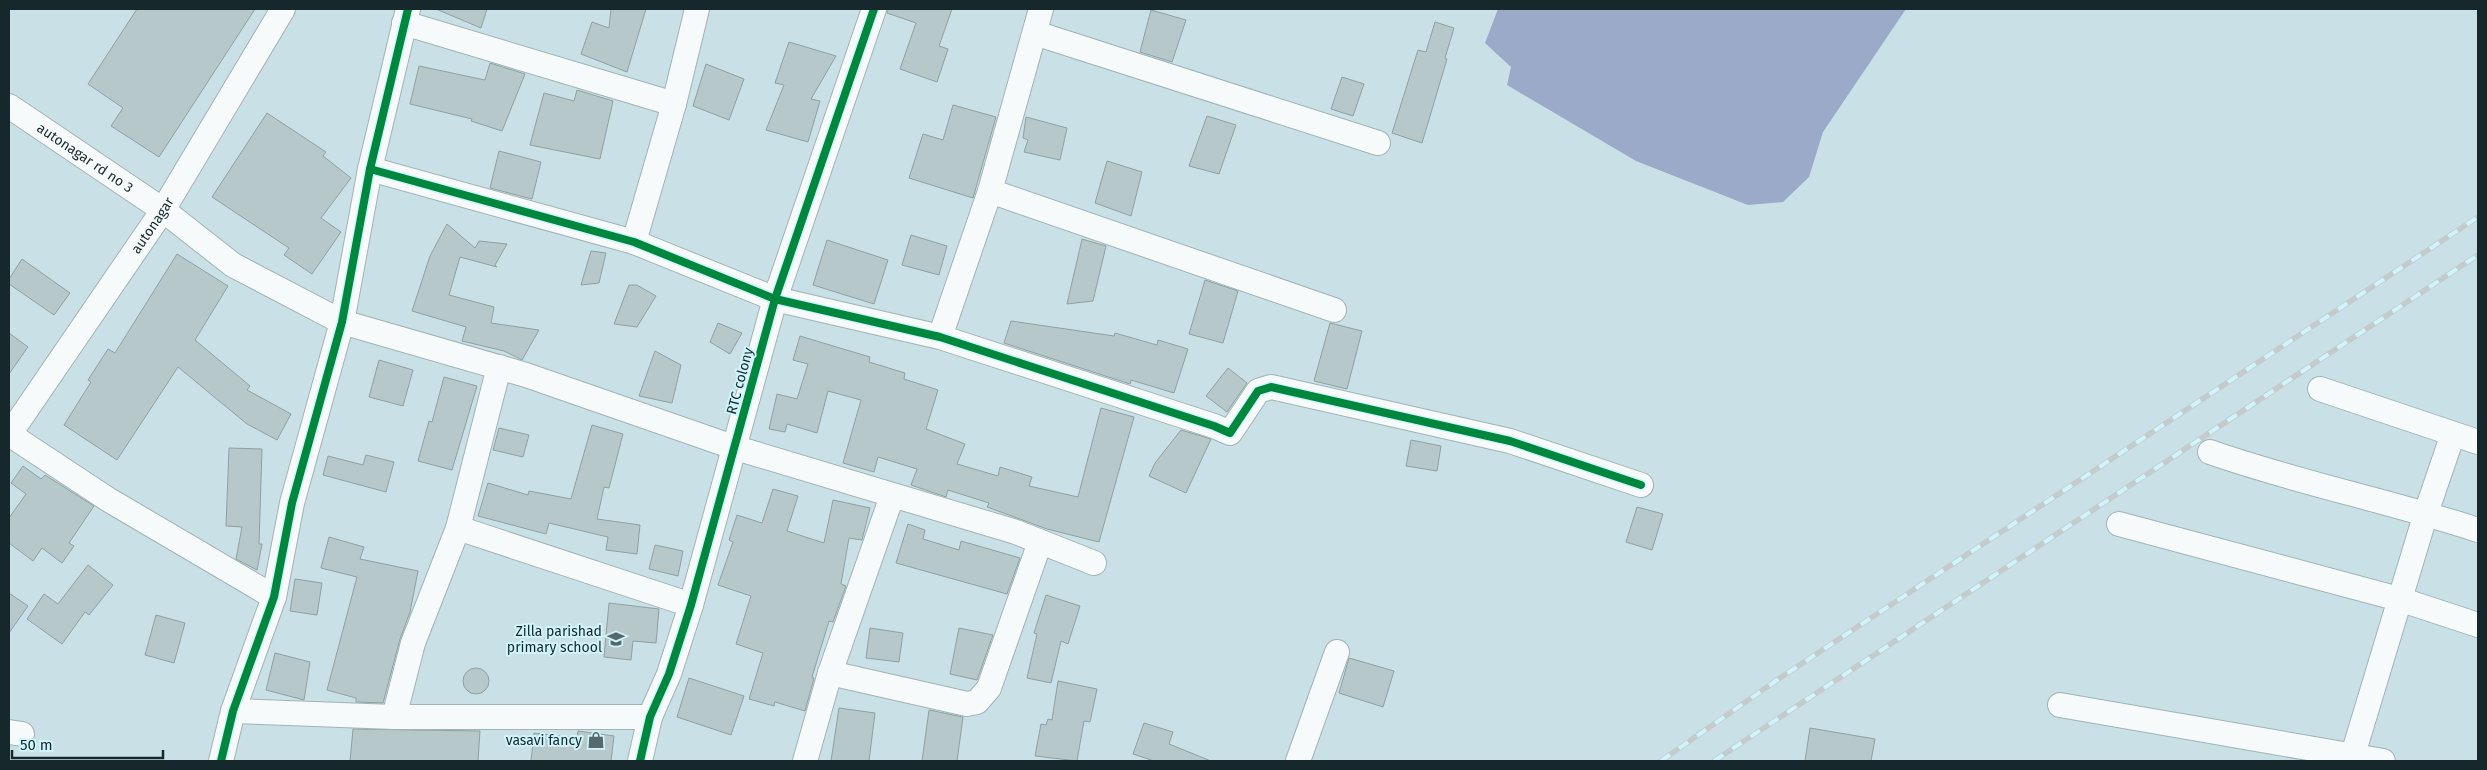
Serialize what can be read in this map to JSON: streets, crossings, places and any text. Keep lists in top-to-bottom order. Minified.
{"streets":{"street":["autonagar rd no 3","autonagar","RTC colony"]},"crossings":[["autonagar rd no 3","autonagar"],["autonagar rd no 3","RTC colony"]],"places":{"school or university":["Zilla parishad primary school"],"shop":["vasavi fancy"]},"scale_bar":"50 m"}
